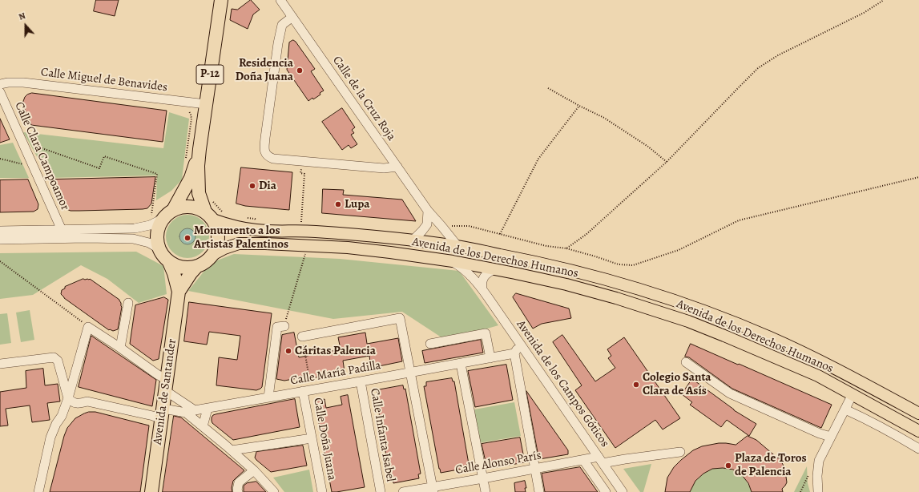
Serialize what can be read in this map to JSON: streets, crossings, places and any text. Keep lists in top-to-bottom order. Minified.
{"streets":{"highway":["P-12","Avenida de Santander"],"main road":["Avenida de los Derechos Humanos"],"street":["Calle Miguel de Benavides","Calle de la Cruz Roja","Calle Clara Campoamor","Calle María Padilla","Avenida de los Campos Góticos","Calle Infanta Isabel","Calle Doña Juana","Calle Alonso París"]},"crossings":[["P-12","Calle Miguel de Benavides"],["Calle de la Cruz Roja","Avenida de los Derechos Humanos"],["Avenida de los Derechos Humanos","Avenida de los Campos Góticos"],["Calle María Padilla","Avenida de Santander"],["Calle María Padilla","Calle Infanta Isabel"],["Calle María Padilla","Calle Doña Juana"],["Avenida de los Campos Góticos","Calle Alonso París"]],"places":["Residencia Doña Juana","Dia","Lupa","Monumento a los Artistas Palentinos","Cáritas Palencia","Colegio Santa Clara de Asís","Plaza de Toros de Palencia"],"north":"top"}
